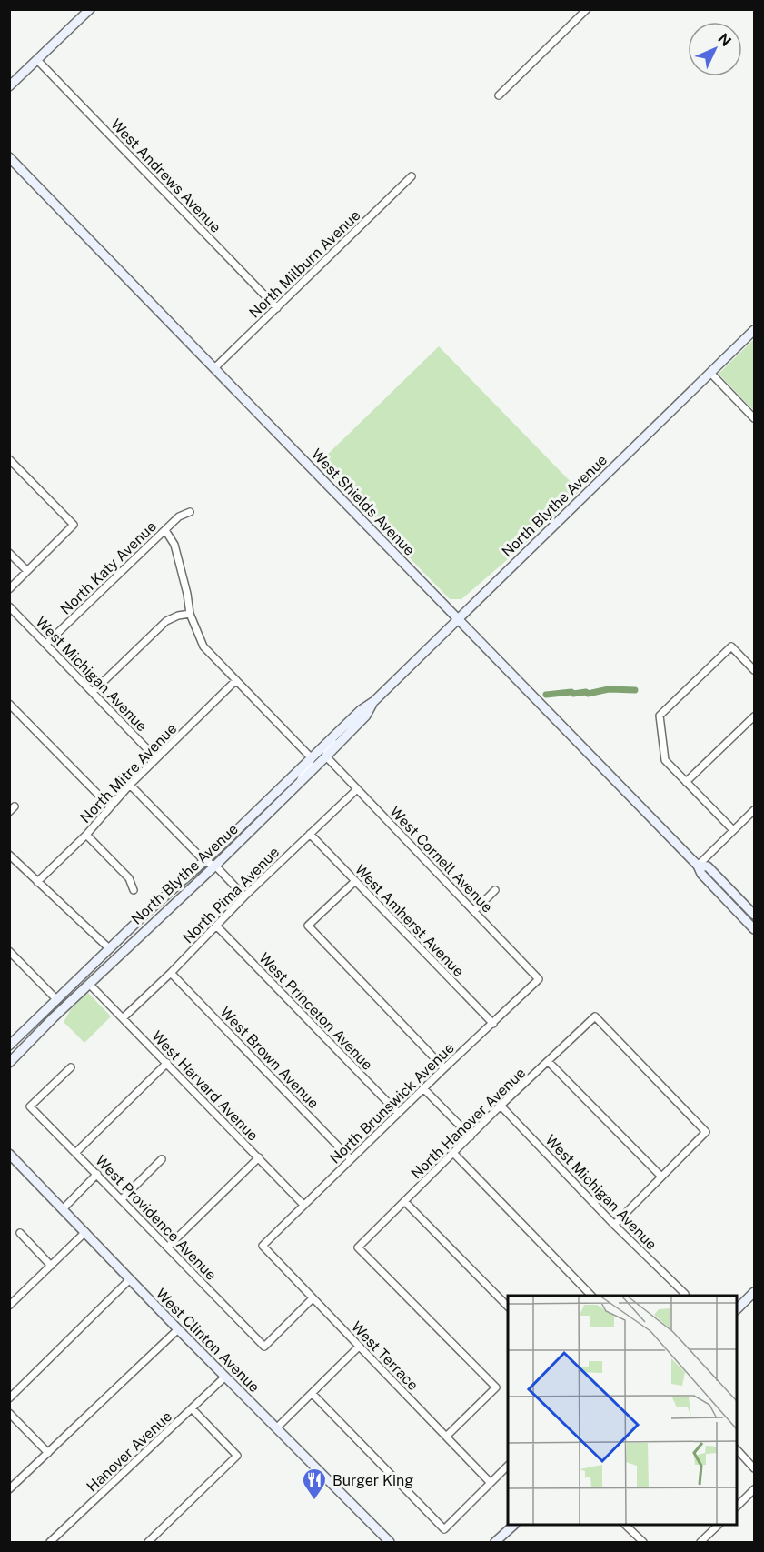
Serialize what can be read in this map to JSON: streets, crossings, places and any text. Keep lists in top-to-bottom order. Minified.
{"streets":{"street":["West Andrews Avenue","North Milburn Avenue","West Shields Avenue","North Blythe Avenue","North Katy Avenue","West Michigan Avenue","North Mitre Avenue","West Cornell Avenue","North Pima Avenue","West Amherst Avenue","West Princeton Avenue","West Brown Avenue","West Harvard Avenue","North Brunswick Avenue","North Hanover Avenue","West Providence Avenue","West Clinton Avenue","West Terrace","Hanover Avenue"]},"crossings":[["West Andrews Avenue","North Milburn Avenue"],["North Milburn Avenue","West Shields Avenue"],["West Shields Avenue","North Blythe Avenue"],["North Blythe Avenue","West Cornell Avenue"],["North Blythe Avenue","West Harvard Avenue"],["North Katy Avenue","West Michigan Avenue"],["West Michigan Avenue","North Mitre Avenue"],["West Michigan Avenue","North Hanover Avenue"],["West Cornell Avenue","North Pima Avenue"],["West Cornell Avenue","North Brunswick Avenue"],["North Pima Avenue","West Amherst Avenue"],["North Pima Avenue","West Princeton Avenue"],["North Pima Avenue","West Brown Avenue"],["North Pima Avenue","West Harvard Avenue"],["West Amherst Avenue","North Brunswick Avenue"],["West Princeton Avenue","North Brunswick Avenue"],["West Brown Avenue","North Brunswick Avenue"],["West Harvard Avenue","North Brunswick Avenue"],["North Brunswick Avenue","West Terrace"],["North Hanover Avenue","West Terrace"],["West Providence Avenue","West Terrace"],["West Clinton Avenue","Hanover Avenue"]],"places":{"restaurant":["Burger King"]},"north":"top right"}
